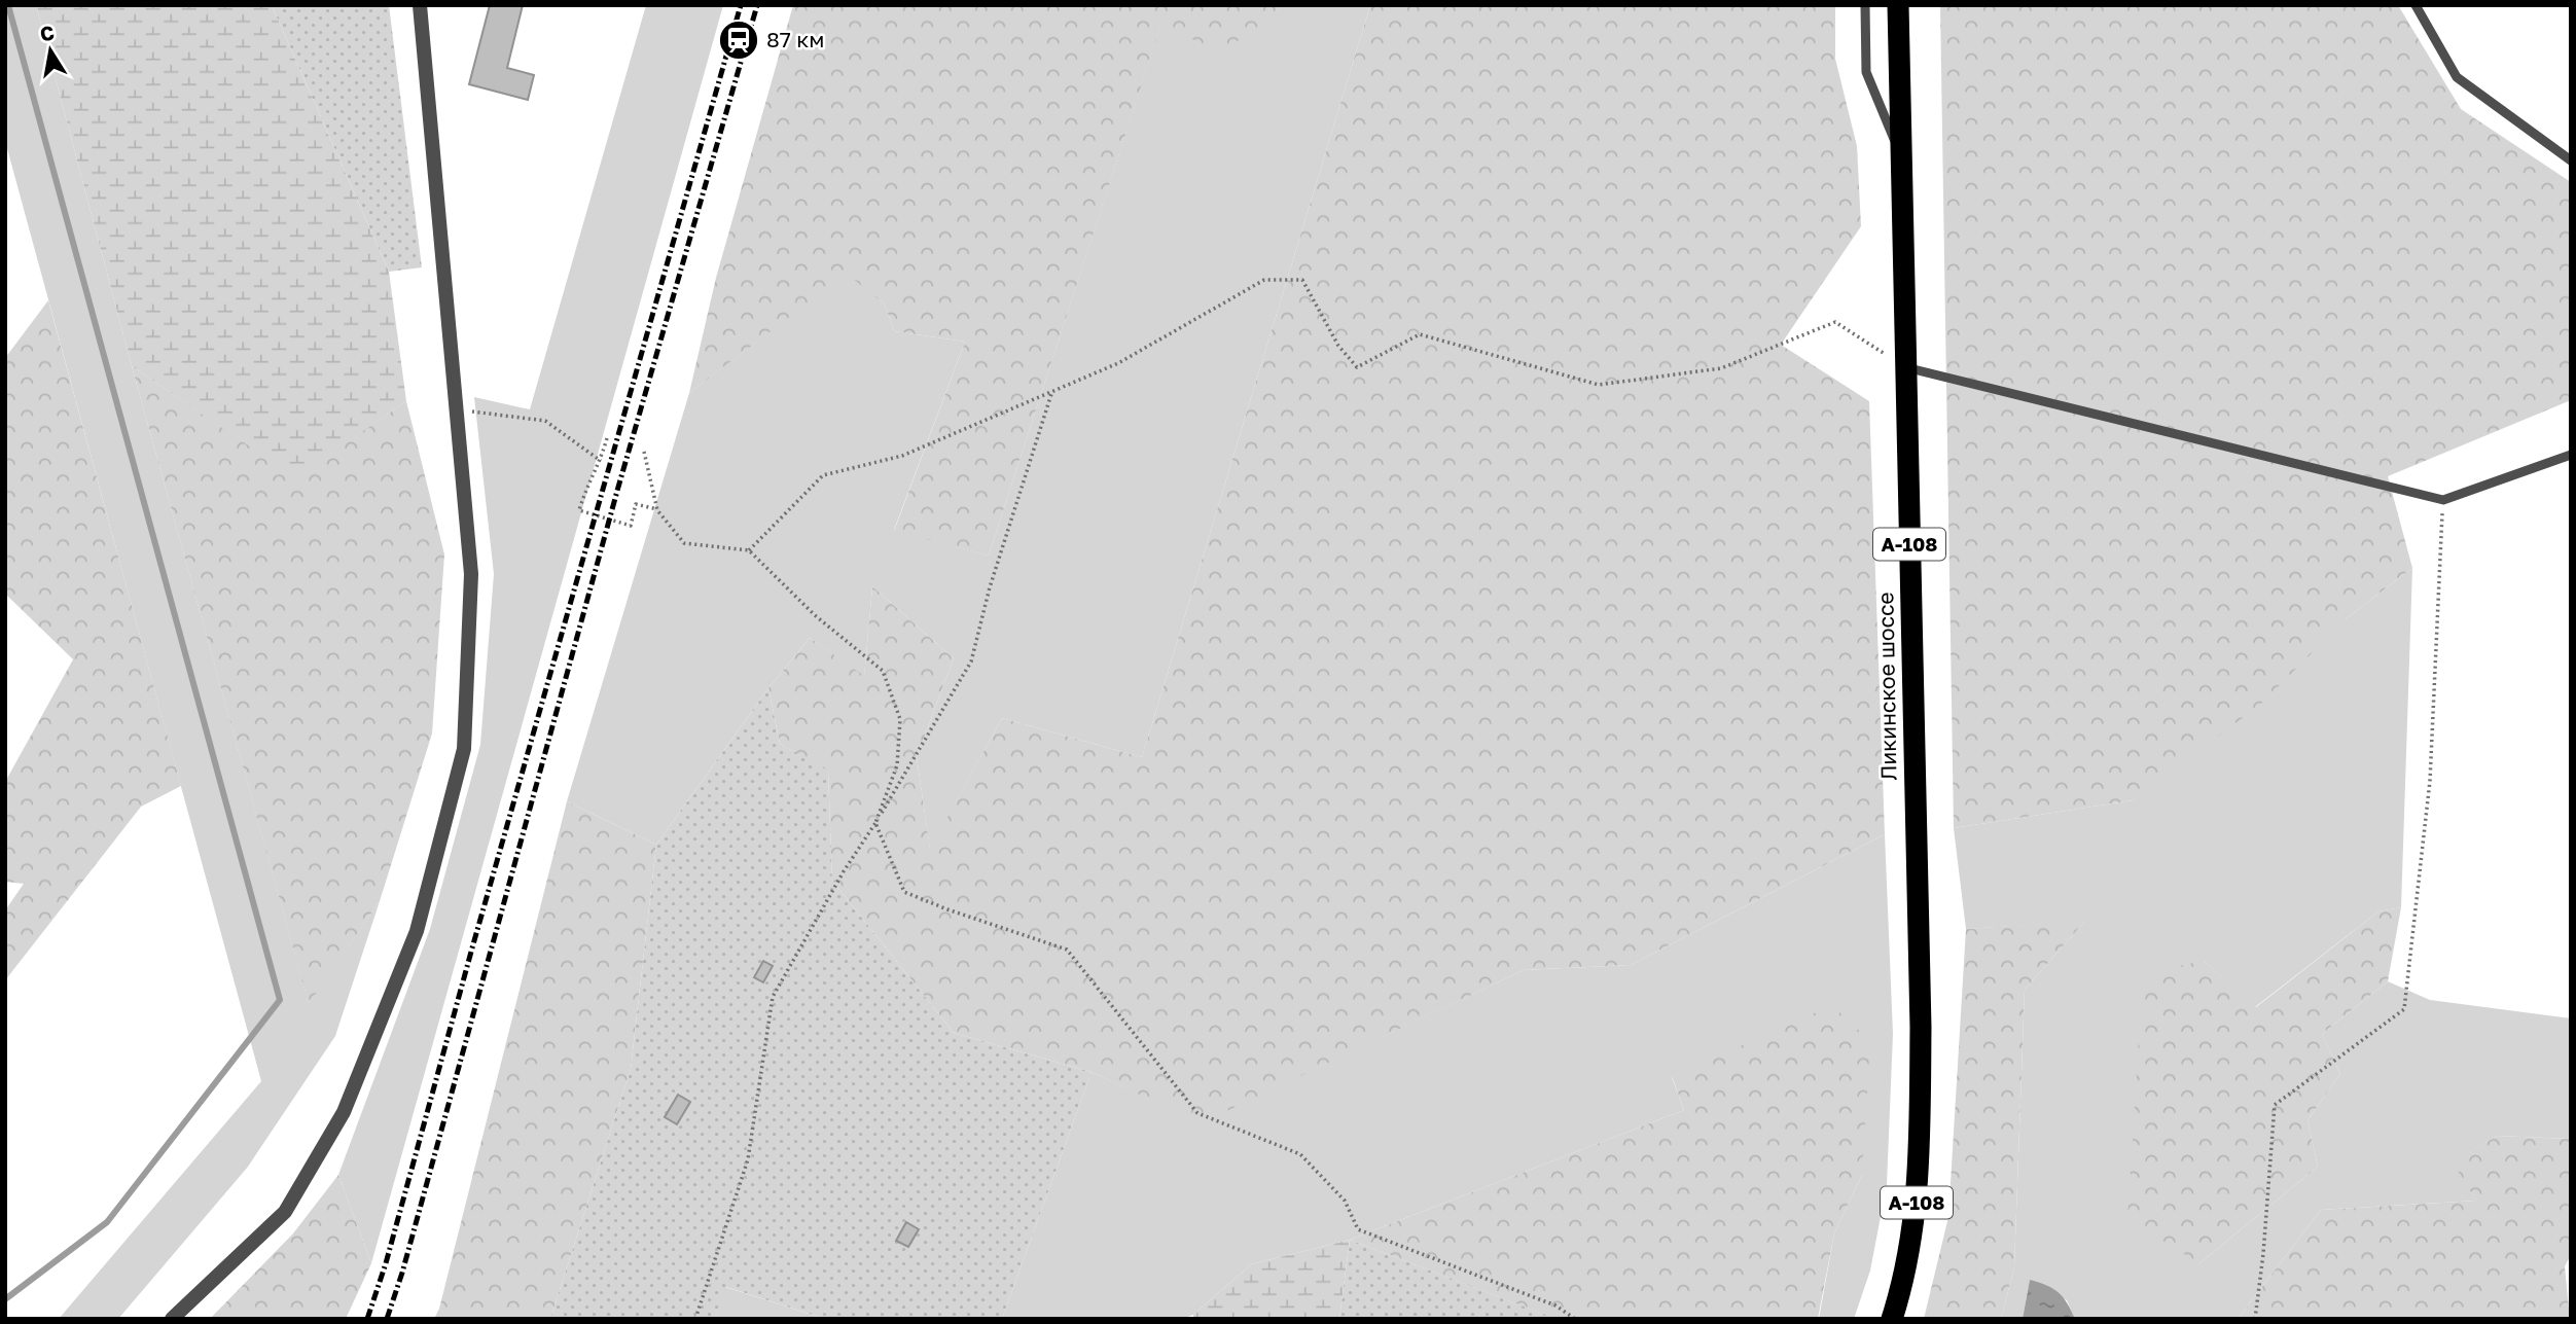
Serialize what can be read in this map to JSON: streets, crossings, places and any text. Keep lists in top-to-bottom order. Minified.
{"streets":{"highway":["А-108","Ликинское шоссе"]},"places":{"station":["87 км"]},"north":"top"}
